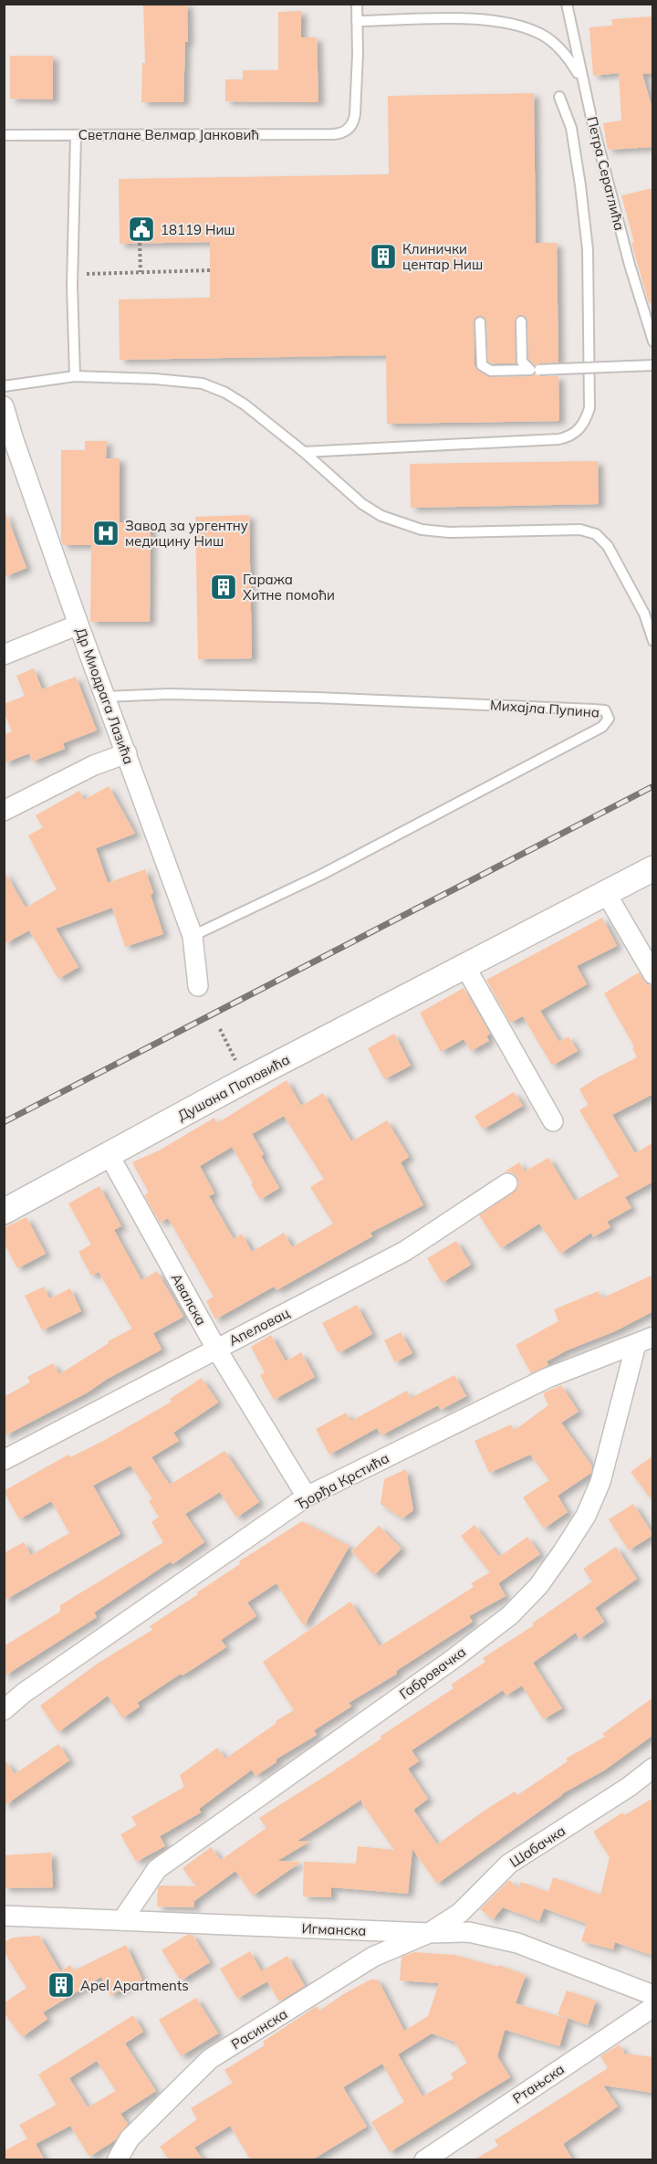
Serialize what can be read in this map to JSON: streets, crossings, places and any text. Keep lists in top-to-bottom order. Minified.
{"streets":{"street":["Др Миодрага Лазића","Душана Поповића","Авалска","Апеловац","Ђорђа Крстића","Габровачка","Шабачка","Игманска","Расинска","Ртањска"],"lane":["Светлане Велмар Јанковић","Петра Сератлића","Михајла Пупина"]},"crossings":[["Др Миодрага Лазића","Михајла Пупина"],["Душана Поповића","Авалска"],["Авалска","Апеловац"],["Авалска","Ђорђа Крстића"],["Ђорђа Крстића","Габровачка"],["Габровачка","Игманска"],["Шабачка","Игманска"],["Шабачка","Расинска"],["Игманска","Расинска"]],"places":{"public building":["18119 Ниш"],"building":["Клинички центар Ниш","Гаража Хитне помоћи","Apel Apartments"],"hospital":["Завод за ургентну медицину Ниш"]}}
